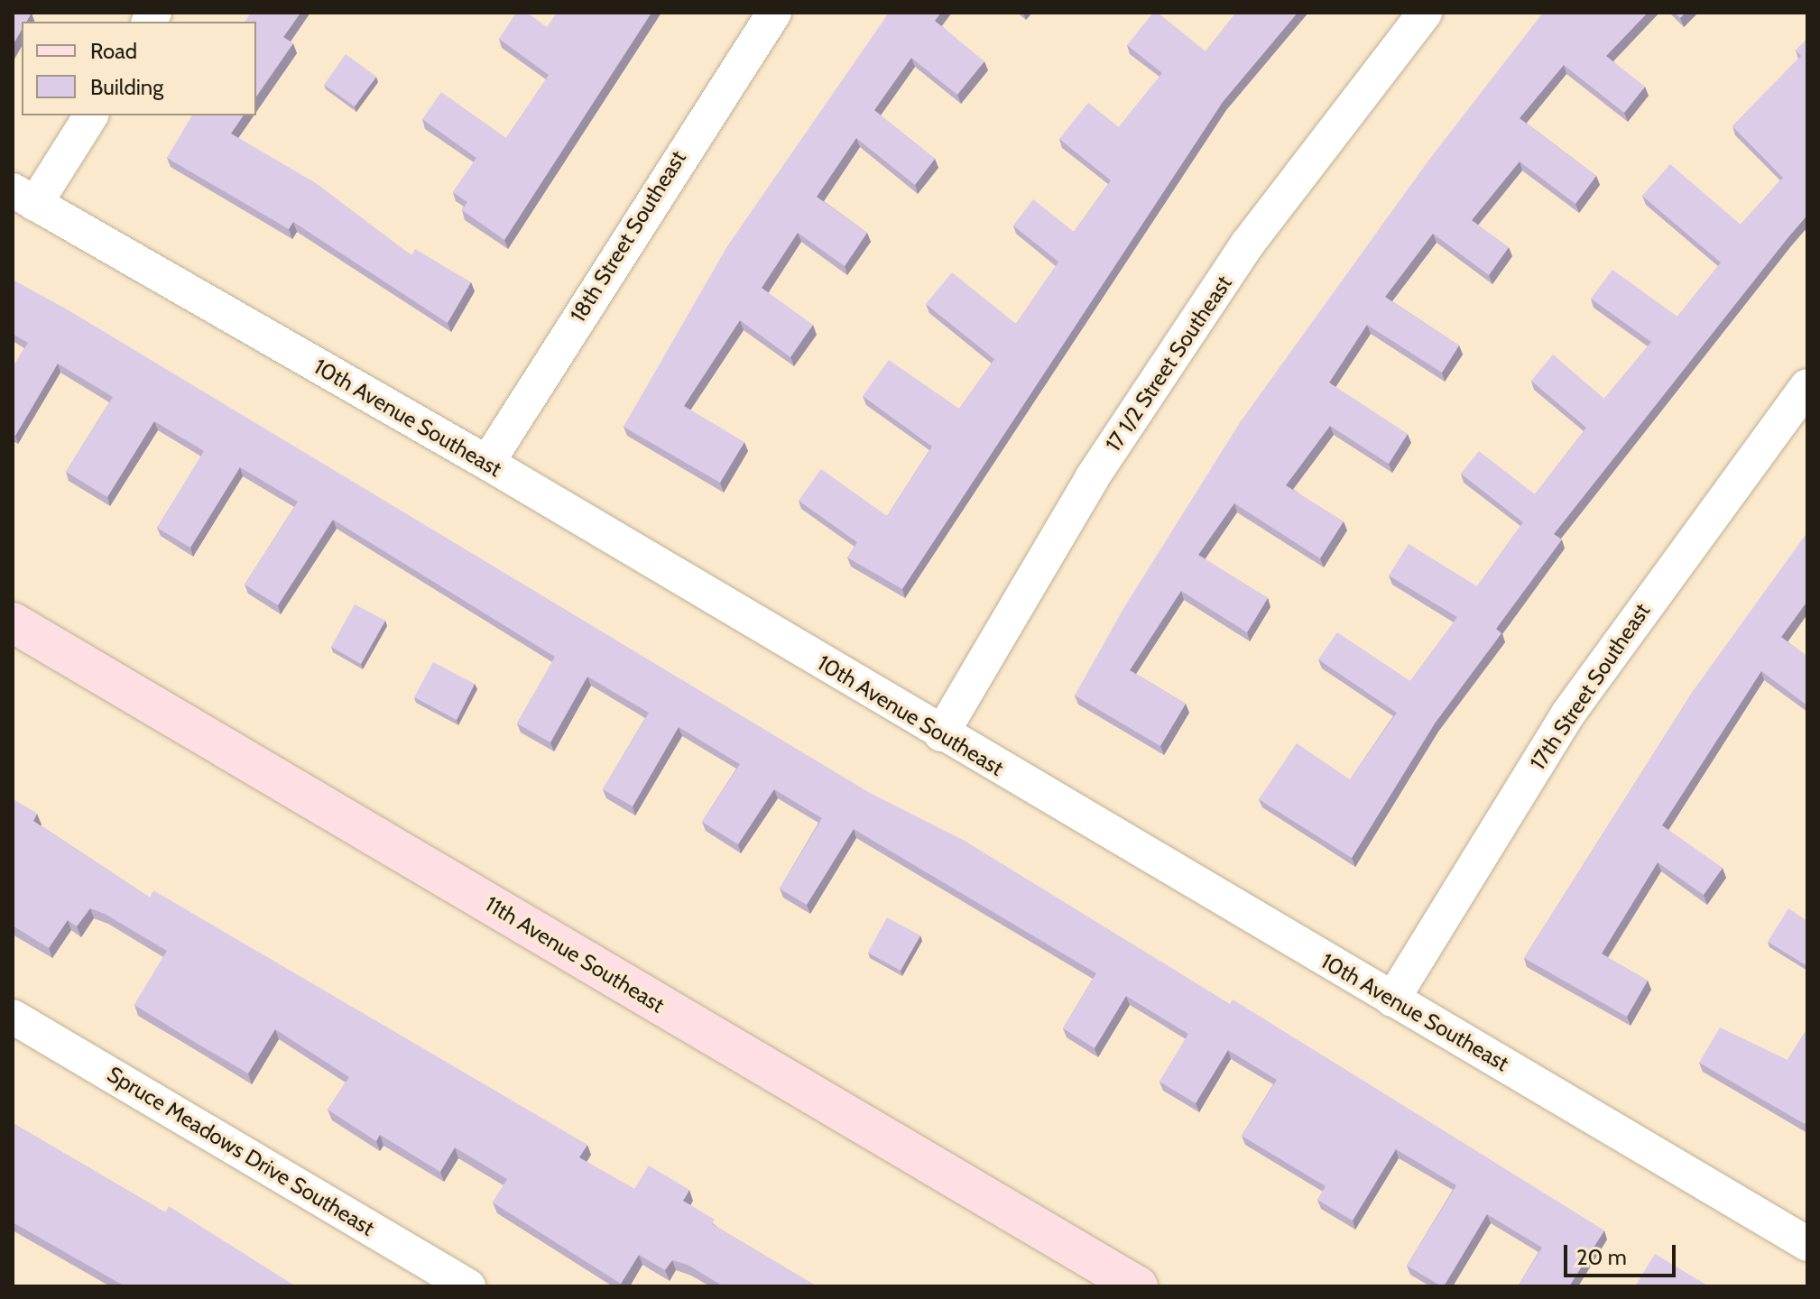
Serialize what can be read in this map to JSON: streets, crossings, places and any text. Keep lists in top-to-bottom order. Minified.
{"streets":{"main road":["11th Avenue Southeast"],"street":["18th Street Southeast","17 1/2 Street Southeast","10th Avenue Southeast","17th Street Southeast","Spruce Meadows Drive Southeast"]},"crossings":[["18th Street Southeast","10th Avenue Southeast"],["17 1/2 Street Southeast","10th Avenue Southeast"],["10th Avenue Southeast","17th Street Southeast"]],"legend":["Road","Building"],"scale_bar":"20 m"}
